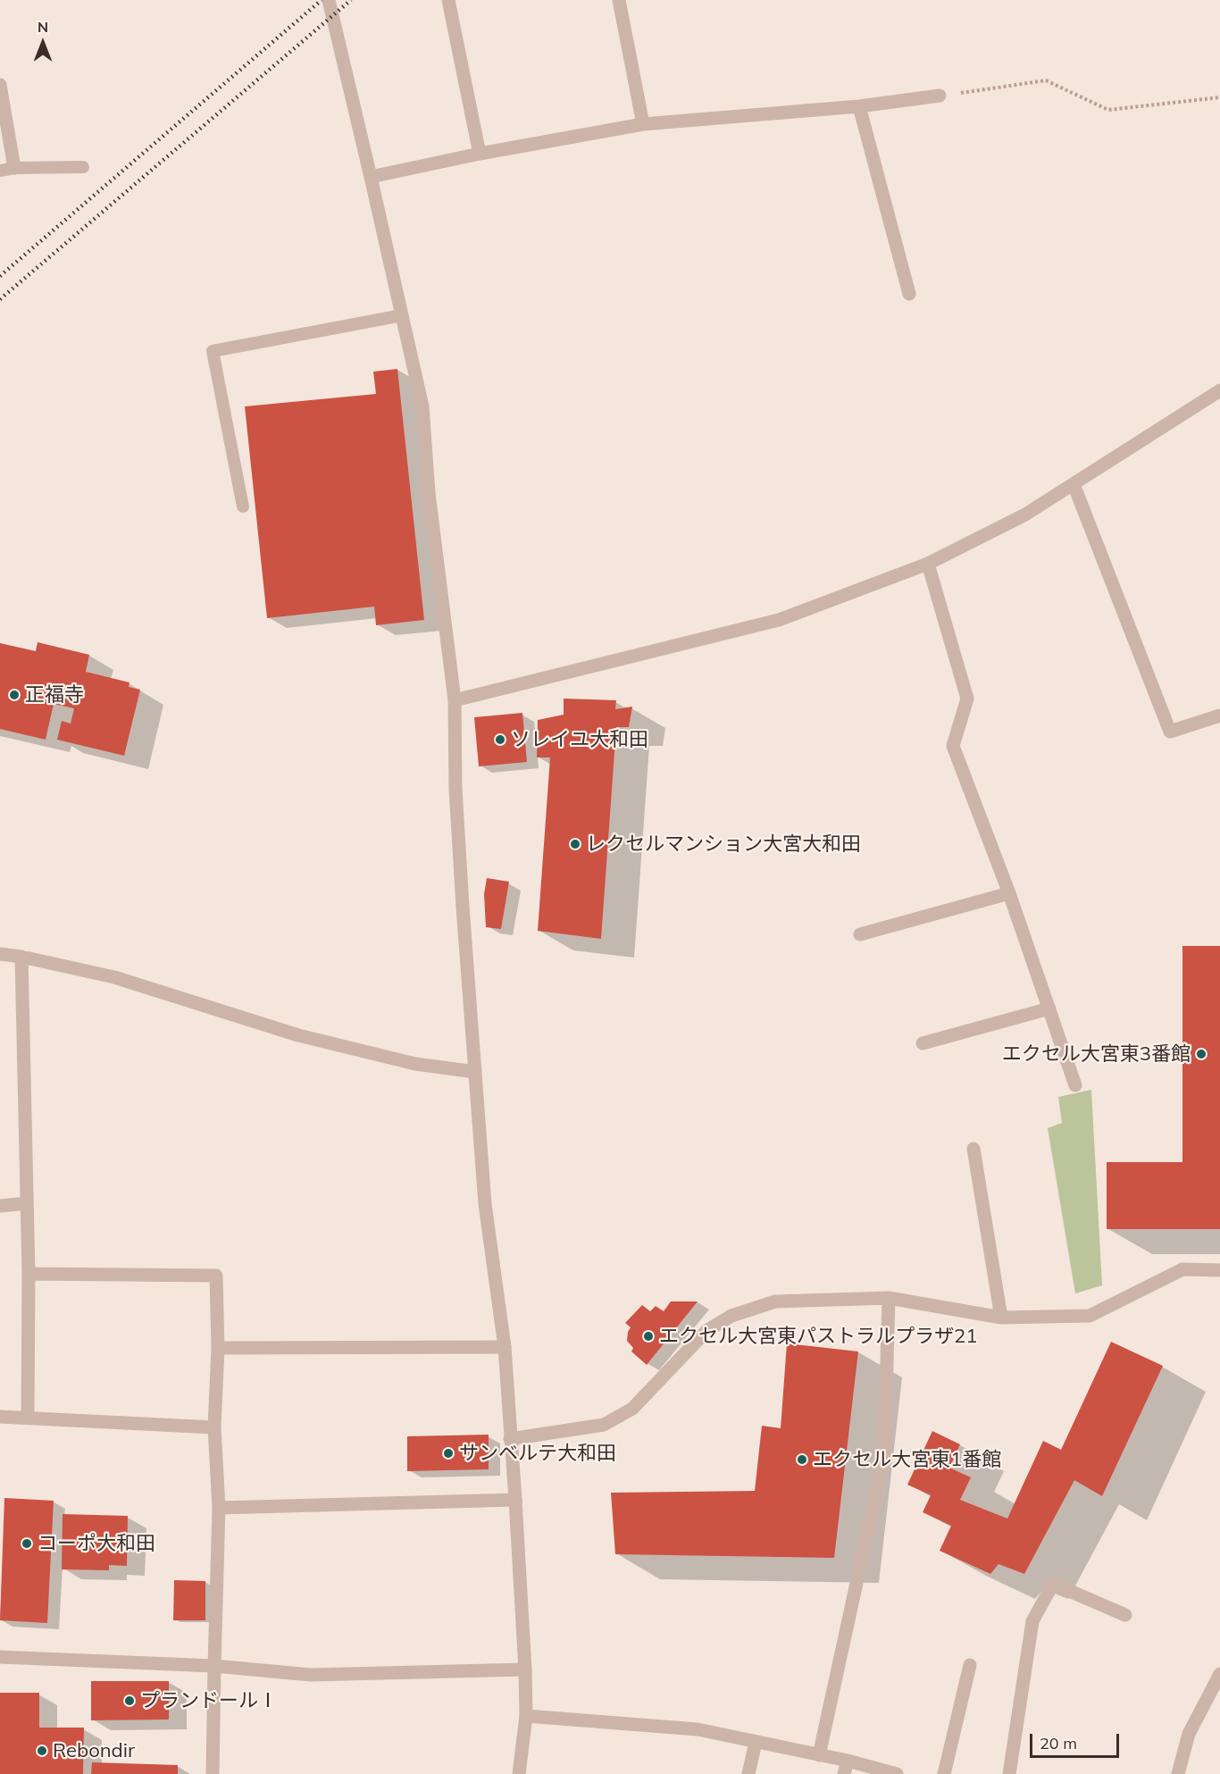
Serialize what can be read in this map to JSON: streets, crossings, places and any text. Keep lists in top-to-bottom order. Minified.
{"places":["正福寺","ソレイユ大和田","レクセルマンション大宮大和田","エクセル大宮東3番館","エクセル大宮東パストラルプラザ21","サンベルテ大和田","エクセル大宮東1番館","コーポ大和田","プランドールⅠ","Rebondir"],"scale_bar":"20 m","north":"top"}
